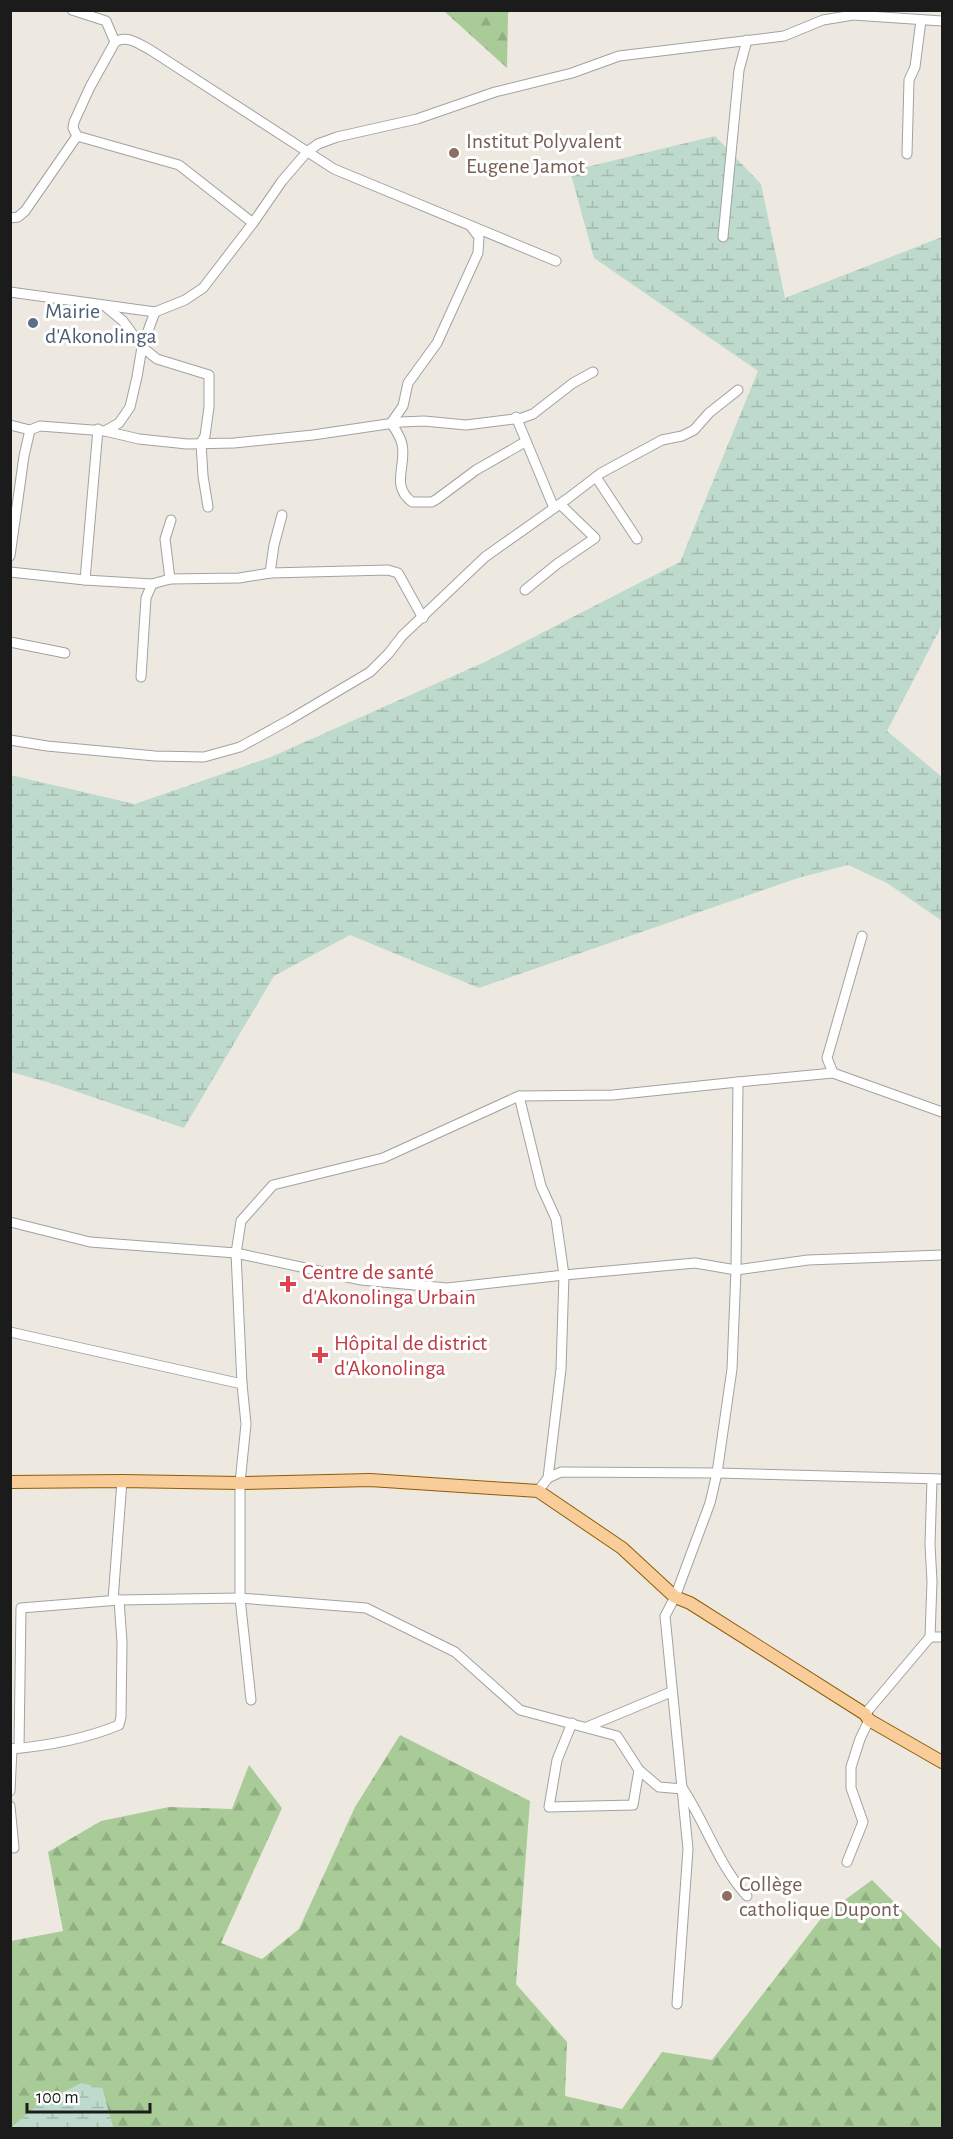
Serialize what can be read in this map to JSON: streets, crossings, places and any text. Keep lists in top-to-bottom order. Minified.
{"places":{"other":["Institut Polyvalent Eugene Jamot","Mairie d'Akonolinga","Collège catholique Dupont"],"health":["Centre de santé d'Akonolinga Urbain","Hôpital de district d'Akonolinga"]},"scale_bar":"100 m"}
